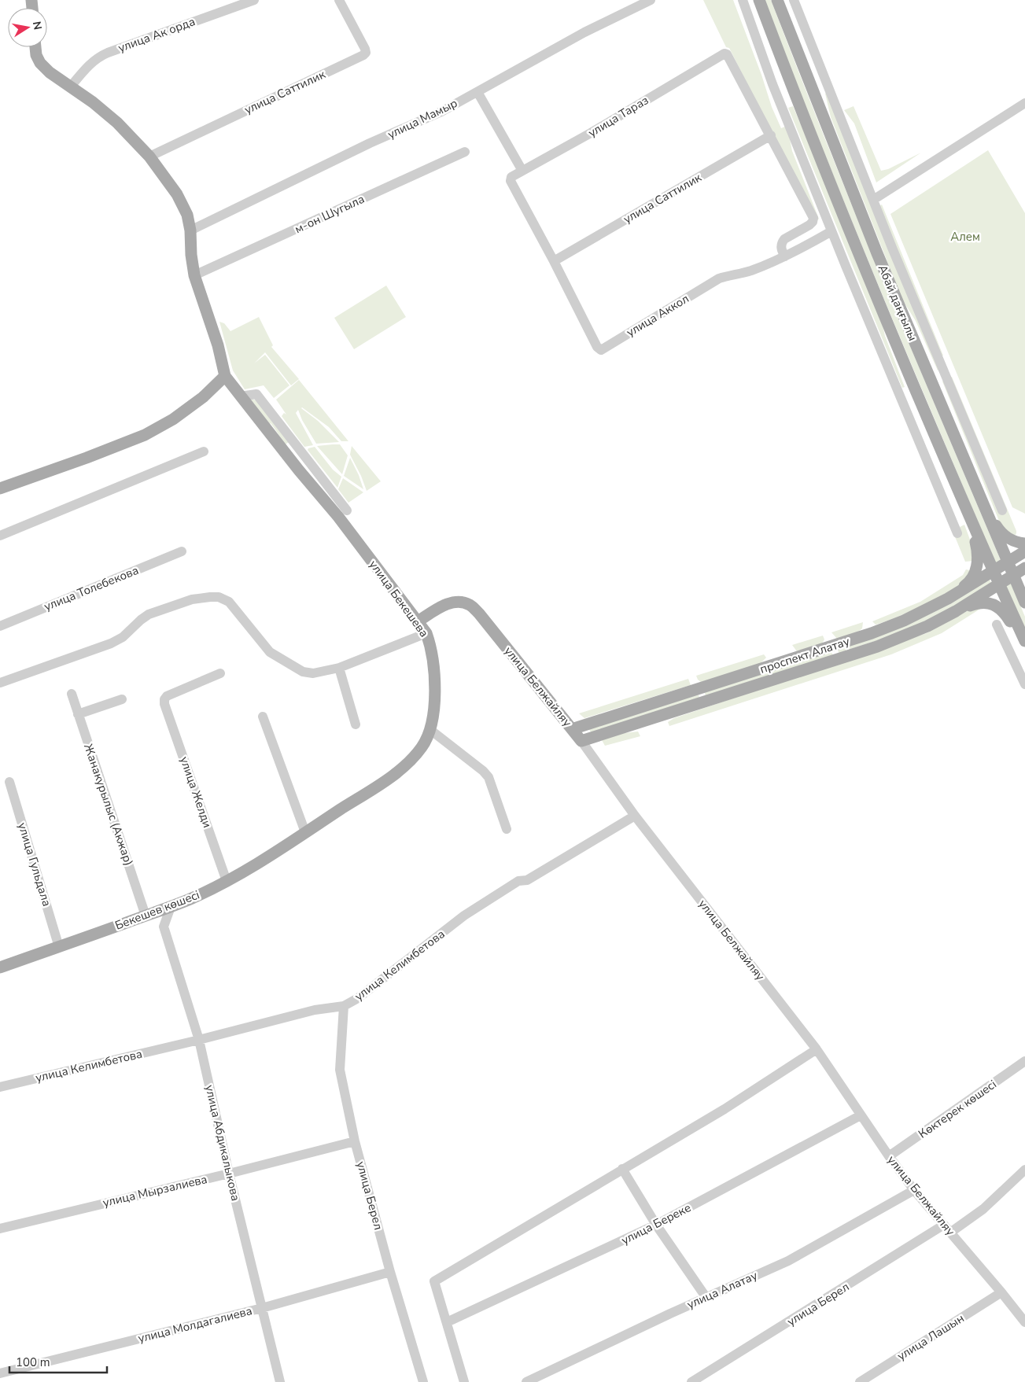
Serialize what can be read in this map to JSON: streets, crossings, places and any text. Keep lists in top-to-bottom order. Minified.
{"streets":{"main road":["Абай даңғылы","улица Бекешева","проспект Алатау","улица Белжайляу","Бекешев көшесі"],"street":["улица Ак орда","улица Саттилик","улица Тараз","улица Мамыр","м-он Шугыла","улица Аккол","улица Толебекова","улица Желди","Жанакурылыс (Акжар)","улица Гульдала","улица Келимбетова","Көктерек көшесі","улица Абдикалыкова","улица Мырзалиева","улица Берел","улица Береке","улица Алатау","улица Молдагалиева","улица Лашын"]},"crossings":[["улица Саттилик","улица Тараз"],["улица Саттилик","улица Аккол"],["улица Тараз","улица Аккол"],["Абай даңғылы","проспект Алатау"],["улица Бекешева","улица Белжайляу"],["улица Бекешева","Бекешев көшесі"],["проспект Алатау","улица Белжайляу"],["улица Белжайляу","улица Келимбетова"],["улица Белжайляу","Көктерек көшесі"],["улица Белжайляу","улица Берел"],["улица Белжайляу","улица Береке"],["улица Белжайляу","улица Алатау"],["улица Белжайляу","улица Лашын"],["улица Желди","Бекешев көшесі"],["Жанакурылыс (Акжар)","Бекешев көшесі"],["улица Гульдала","Бекешев көшесі"],["Бекешев көшесі","улица Абдикалыкова"],["улица Келимбетова","улица Абдикалыкова"],["улица Келимбетова","улица Берел"],["улица Абдикалыкова","улица Мырзалиева"],["улица Абдикалыкова","улица Молдагалиева"],["улица Мырзалиева","улица Берел"],["улица Берел","улица Молдагалиева"]],"parks":["Алем"],"scale_bar":"100 m","north":"right"}
